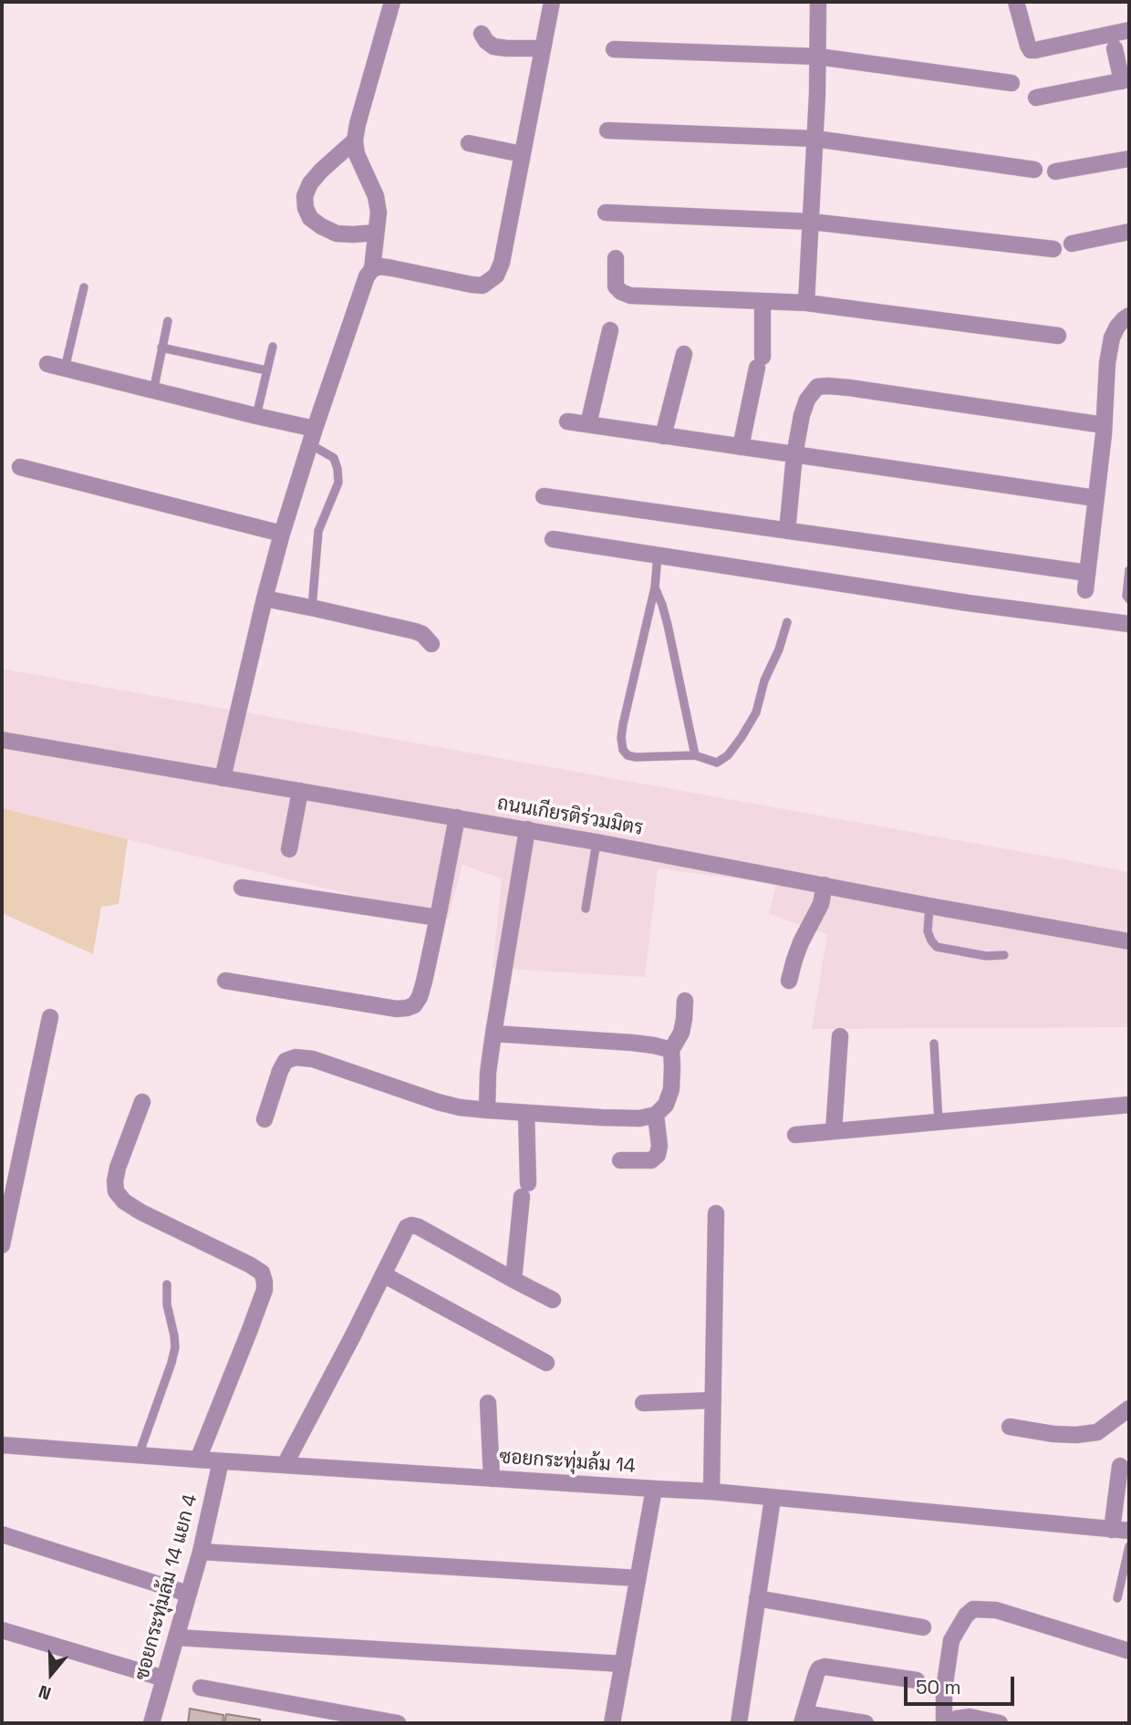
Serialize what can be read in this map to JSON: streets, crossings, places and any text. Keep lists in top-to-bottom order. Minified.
{"streets":{"street":["ถนนเกียรติร่วมมิตร","ซอยกระทุ่มล้ม 14","ซอยกระทุ่มล้ม 14 แยก 4"]},"crossings":[["ซอยกระทุ่มล้ม 14","ซอยกระทุ่มล้ม 14 แยก 4"]],"scale_bar":"50 m","north":"bottom"}
